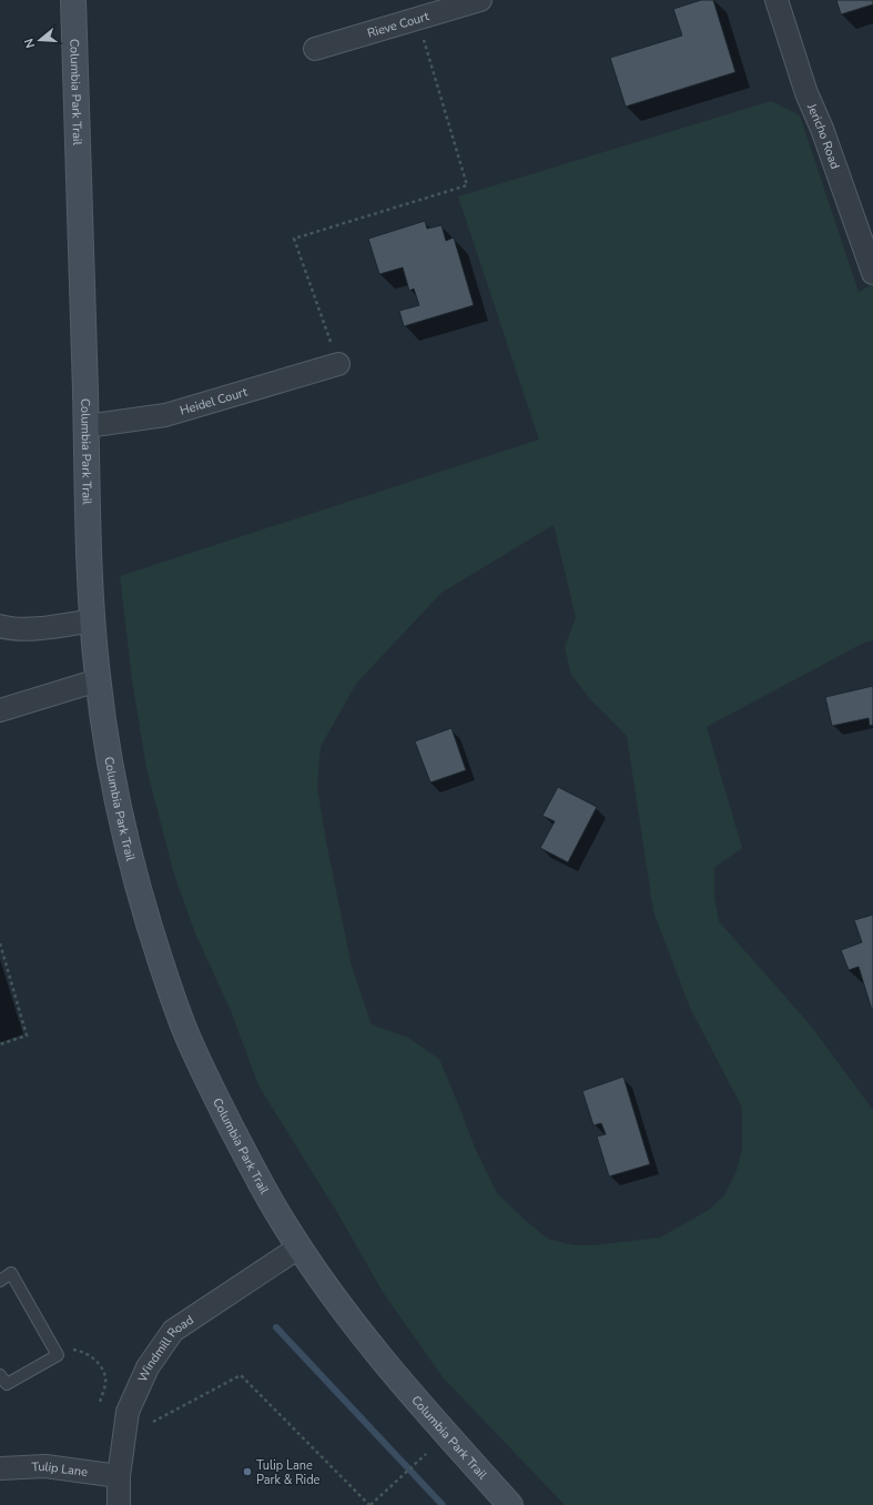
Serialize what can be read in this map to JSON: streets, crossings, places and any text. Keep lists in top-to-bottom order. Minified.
{"streets":{"main road":["Columbia Park Trail"],"street":["Rieve Court","Jericho Road","Heidel Court","Windmill Road","Tulip Lane"]},"crossings":[["Columbia Park Trail","Heidel Court"],["Columbia Park Trail","Windmill Road"],["Windmill Road","Tulip Lane"]],"places":["Tulip Lane Park & Ride"],"north":"left"}
